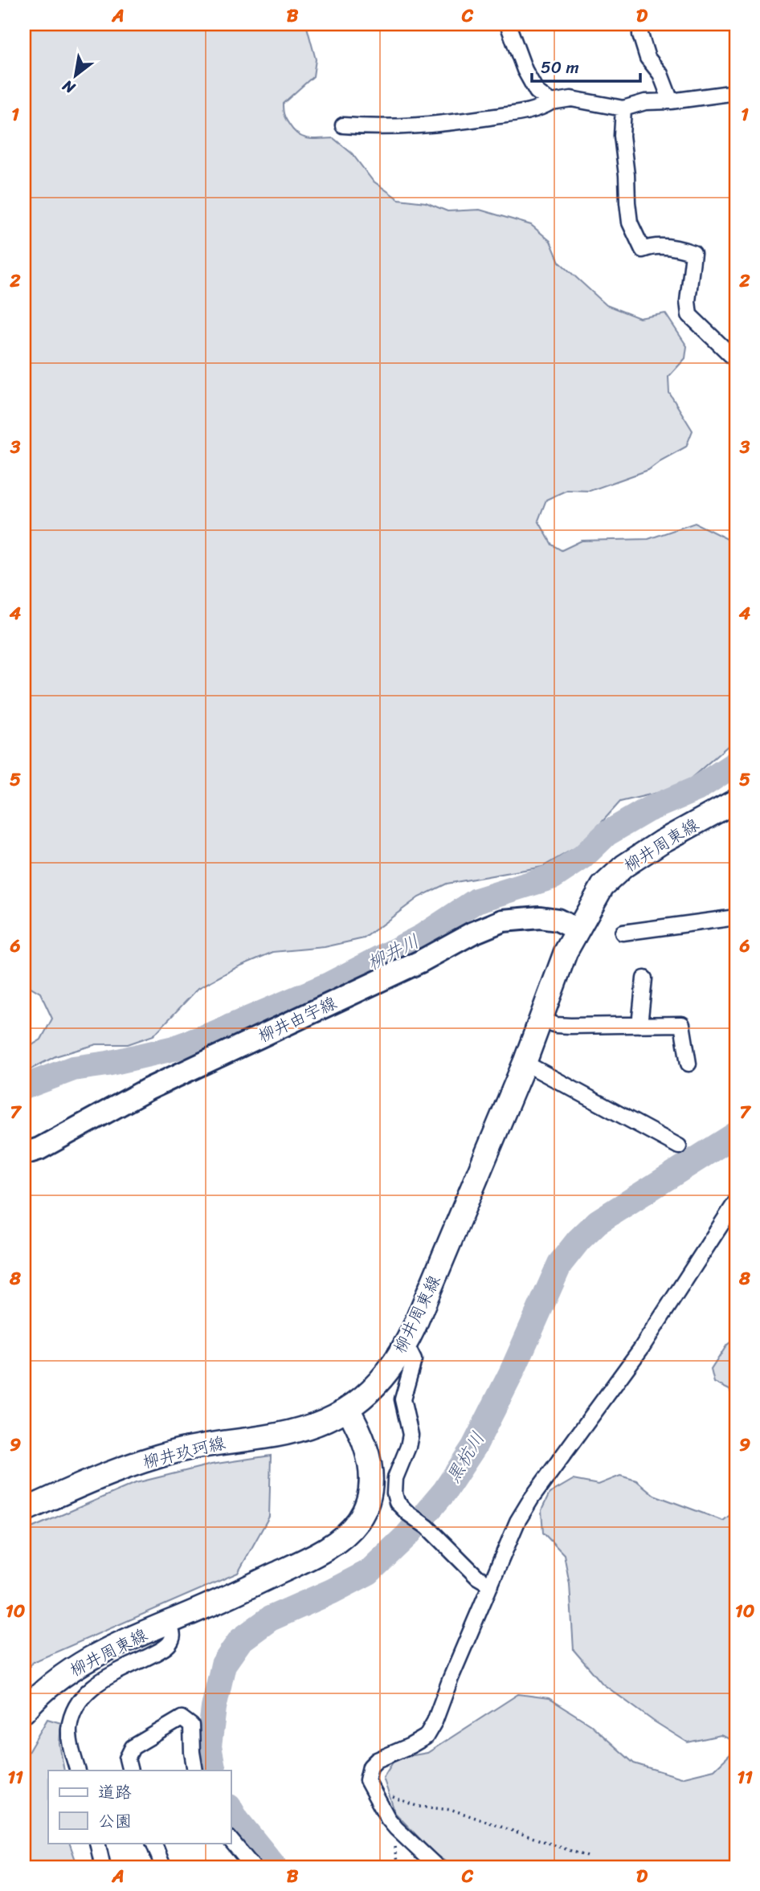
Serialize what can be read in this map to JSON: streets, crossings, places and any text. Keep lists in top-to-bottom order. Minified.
{"streets":{"main road":["柳井周東線","柳井由宇線","柳井玖珂線"]},"crossings":[["柳井周東線","柳井由宇線"],["柳井周東線","柳井玖珂線"]],"water":["柳井川","黒杭川"],"legend":["道路","公園"],"scale_bar":"50 m","north":"bottom left","grid":{"columns":["A","B","C","D"],"rows":["1","2","3","4","5","6","7","8","9","10","11"]}}
